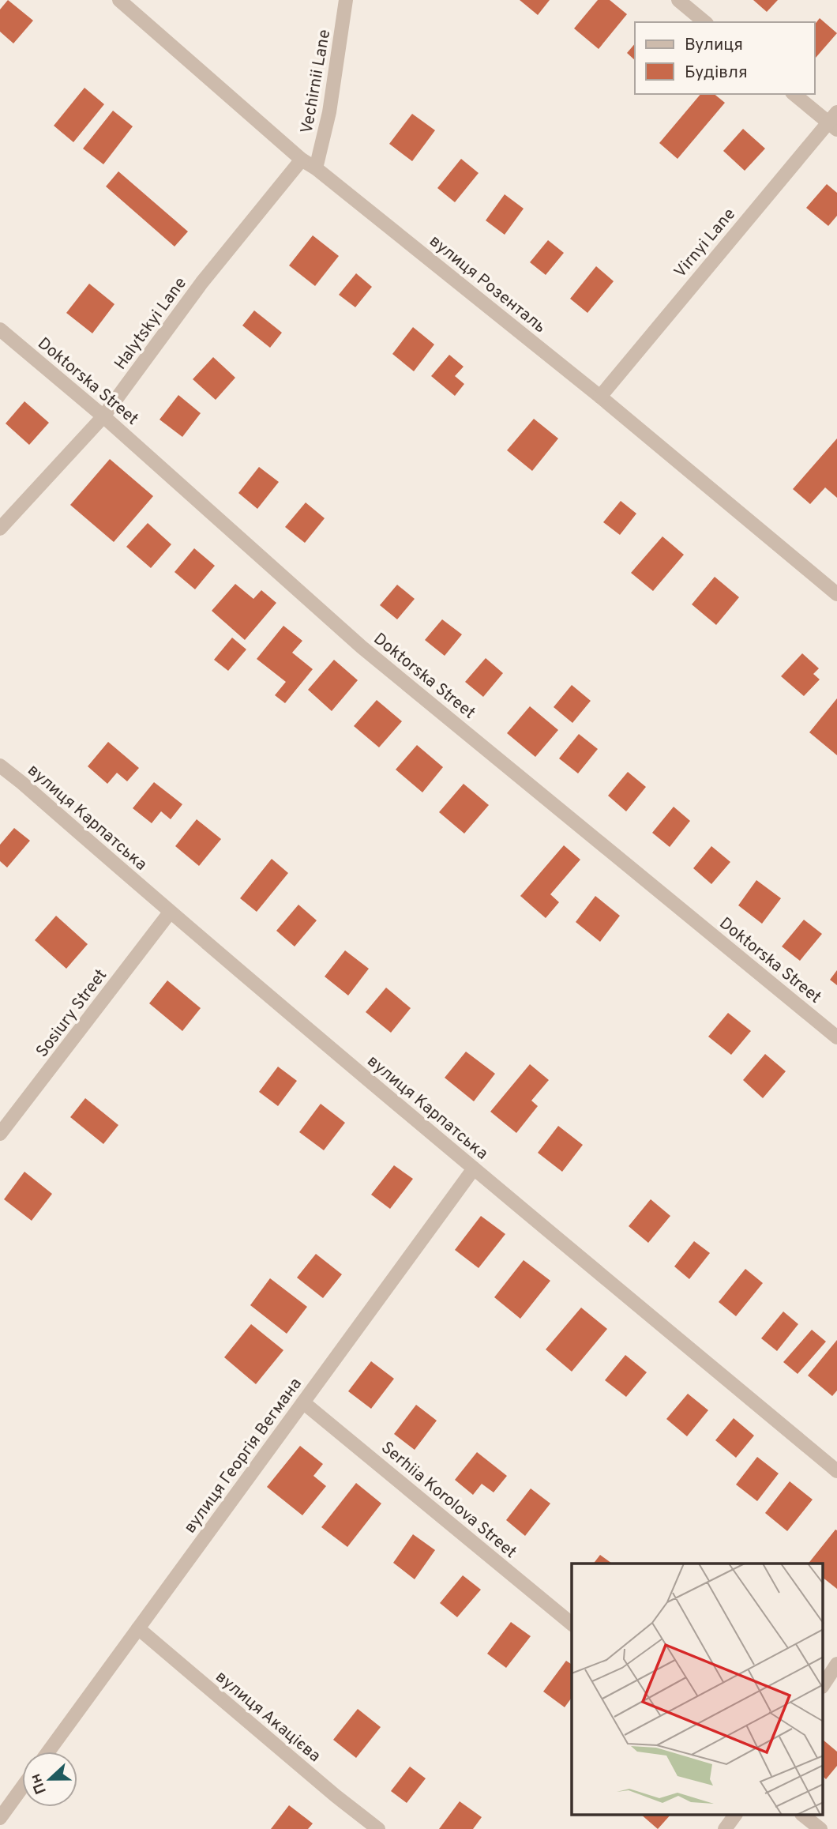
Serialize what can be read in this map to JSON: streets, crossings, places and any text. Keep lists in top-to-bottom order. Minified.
{"streets":{"street":["Vechirnii Lane","Virnyi Lane","вулиця Розенталь","Halytskyi Lane","Doktorska Street","вулиця Карпатська","Sosiury Street","вулиця Георгія Вегмана","Serhiia Korolova Street","вулиця Акацієва"]},"crossings":[["Vechirnii Lane","вулиця Розенталь"],["Virnyi Lane","вулиця Розенталь"],["вулиця Розенталь","Halytskyi Lane"],["Halytskyi Lane","Doktorska Street"],["вулиця Карпатська","Sosiury Street"],["вулиця Карпатська","вулиця Георгія Вегмана"],["вулиця Георгія Вегмана","Serhiia Korolova Street"],["вулиця Георгія Вегмана","вулиця Акацієва"]],"legend":["Вулиця","Будівля"],"north":"left"}
